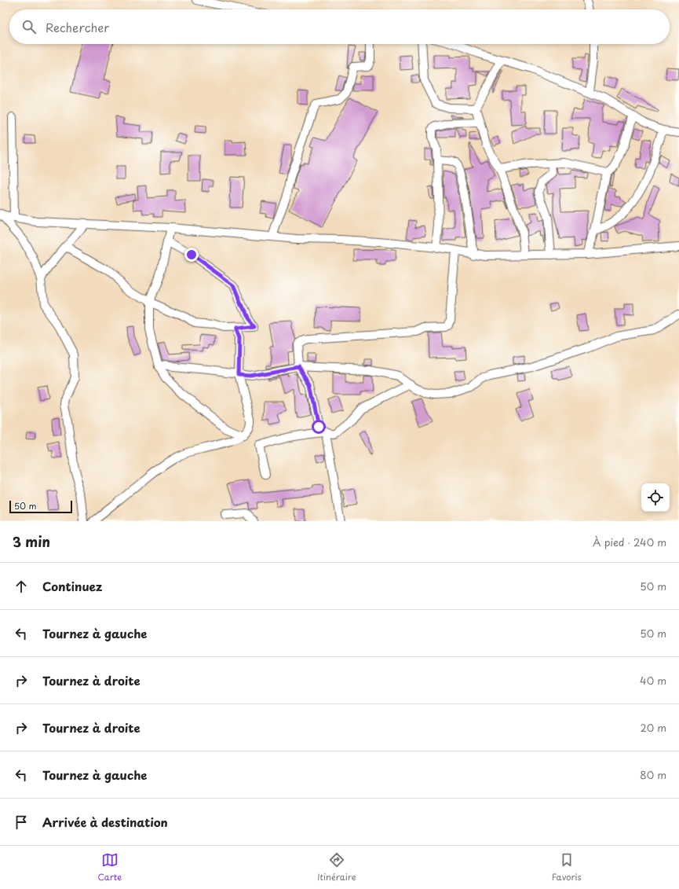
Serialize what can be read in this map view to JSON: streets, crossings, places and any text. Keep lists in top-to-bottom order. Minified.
{"scale_bar":"50 m","page":{"search":"Rechercher","scale":"50 m","heading":["3 min","À pied · 240 m"],"list":[["Continuez","50 m"],["Tournez à gauche","50 m"],["Tournez à droite","40 m"],["Tournez à droite","20 m"],["Tournez à gauche","80 m"],"Arrivée à destination"],"nav":["Carte","Itinéraire","Favoris"]}}
